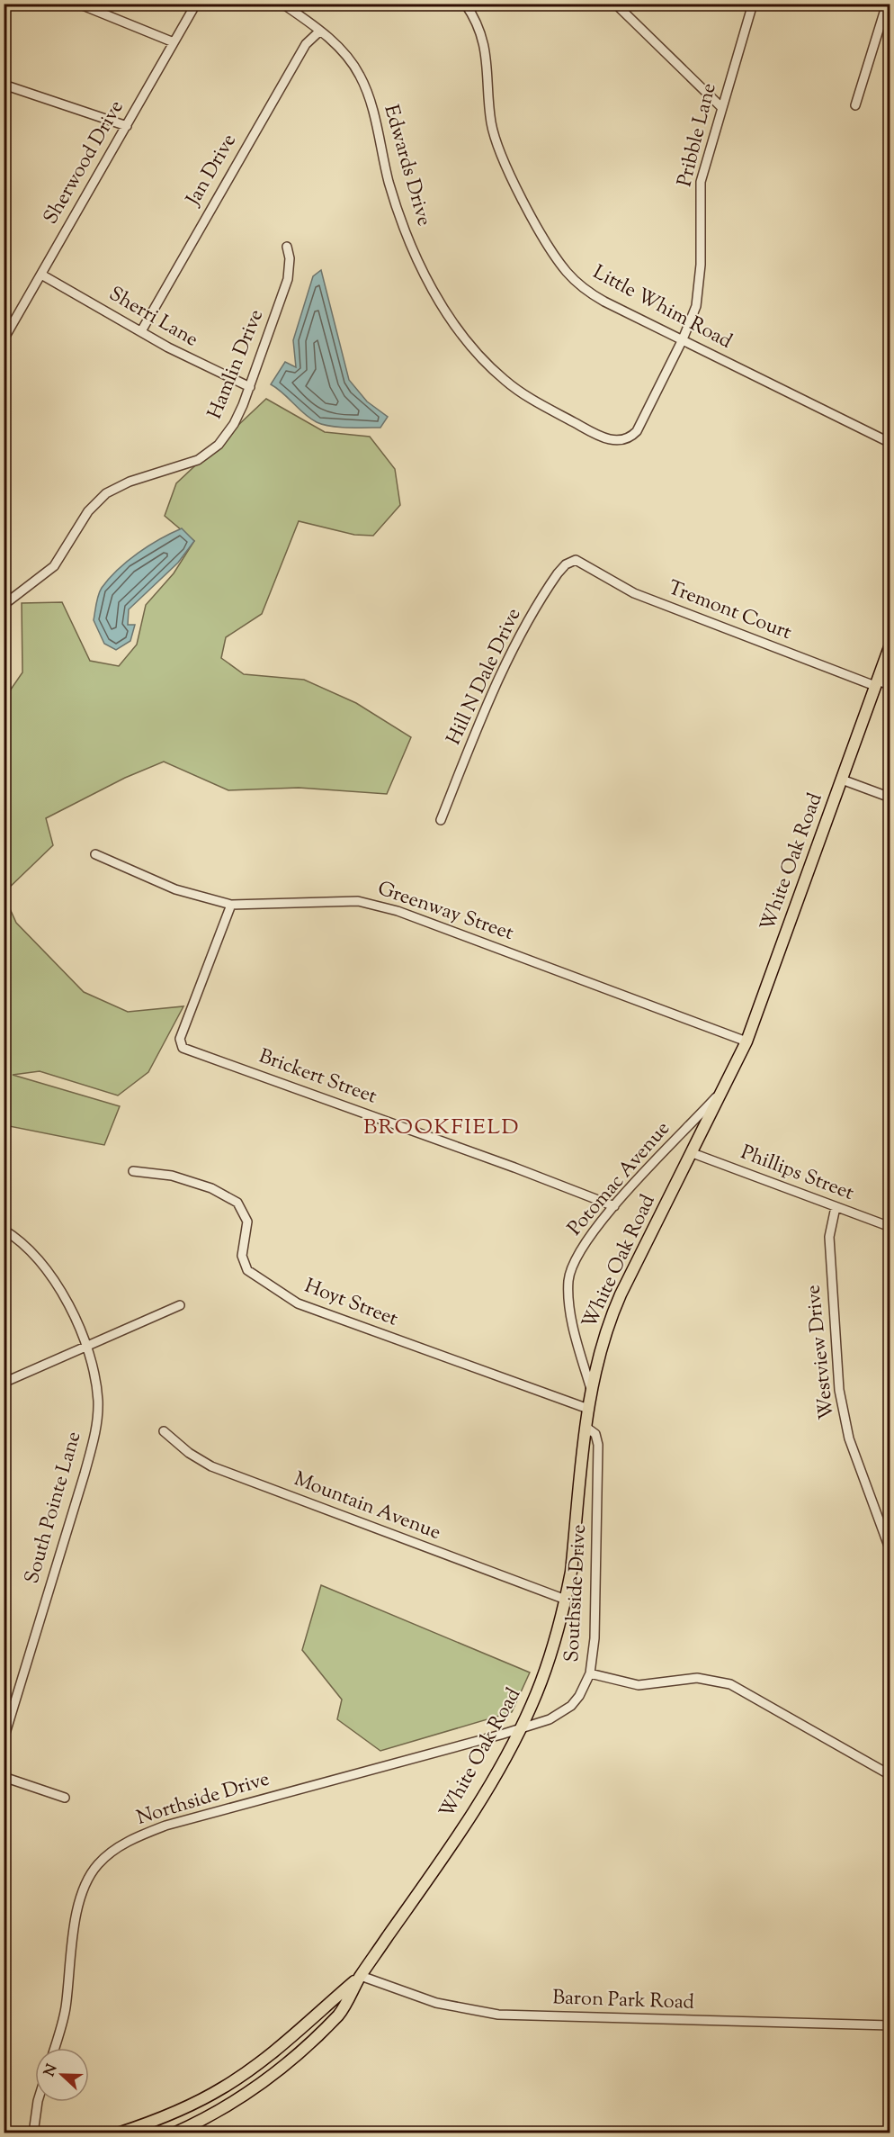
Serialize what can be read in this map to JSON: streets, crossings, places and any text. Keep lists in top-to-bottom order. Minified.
{"streets":{"main road":["White Oak Road"],"street":["Pribble Lane","Sherwood Drive","Edwards Drive","Jan Drive","Little Whim Road","Sherri Lane","Hamlin Drive","Tremont Court","Hill N Dale Drive","Greenway Street","Brickert Street","Phillips Street","Potomac Avenue","Hoyt Street","Westview Drive","Mountain Avenue","South Pointe Lane","Southside Drive","Northside Drive","Baron Park Road"]},"crossings":[["Pribble Lane","Edwards Drive"],["Pribble Lane","Little Whim Road"],["Sherwood Drive","Sherri Lane"],["Edwards Drive","Jan Drive"],["Edwards Drive","Little Whim Road"],["Jan Drive","Sherri Lane"],["Sherri Lane","Hamlin Drive"],["Tremont Court","Hill N Dale Drive"],["Tremont Court","White Oak Road"],["White Oak Road","Greenway Street"],["White Oak Road","Phillips Street"],["White Oak Road","Potomac Avenue"],["White Oak Road","Hoyt Street"],["White Oak Road","Mountain Avenue"],["White Oak Road","Southside Drive"],["White Oak Road","Northside Drive"],["White Oak Road","Baron Park Road"],["Greenway Street","Brickert Street"],["Brickert Street","Potomac Avenue"],["Phillips Street","Westview Drive"],["Southside Drive","Northside Drive"]],"districts":["BROOKFIELD"],"north":"left"}
